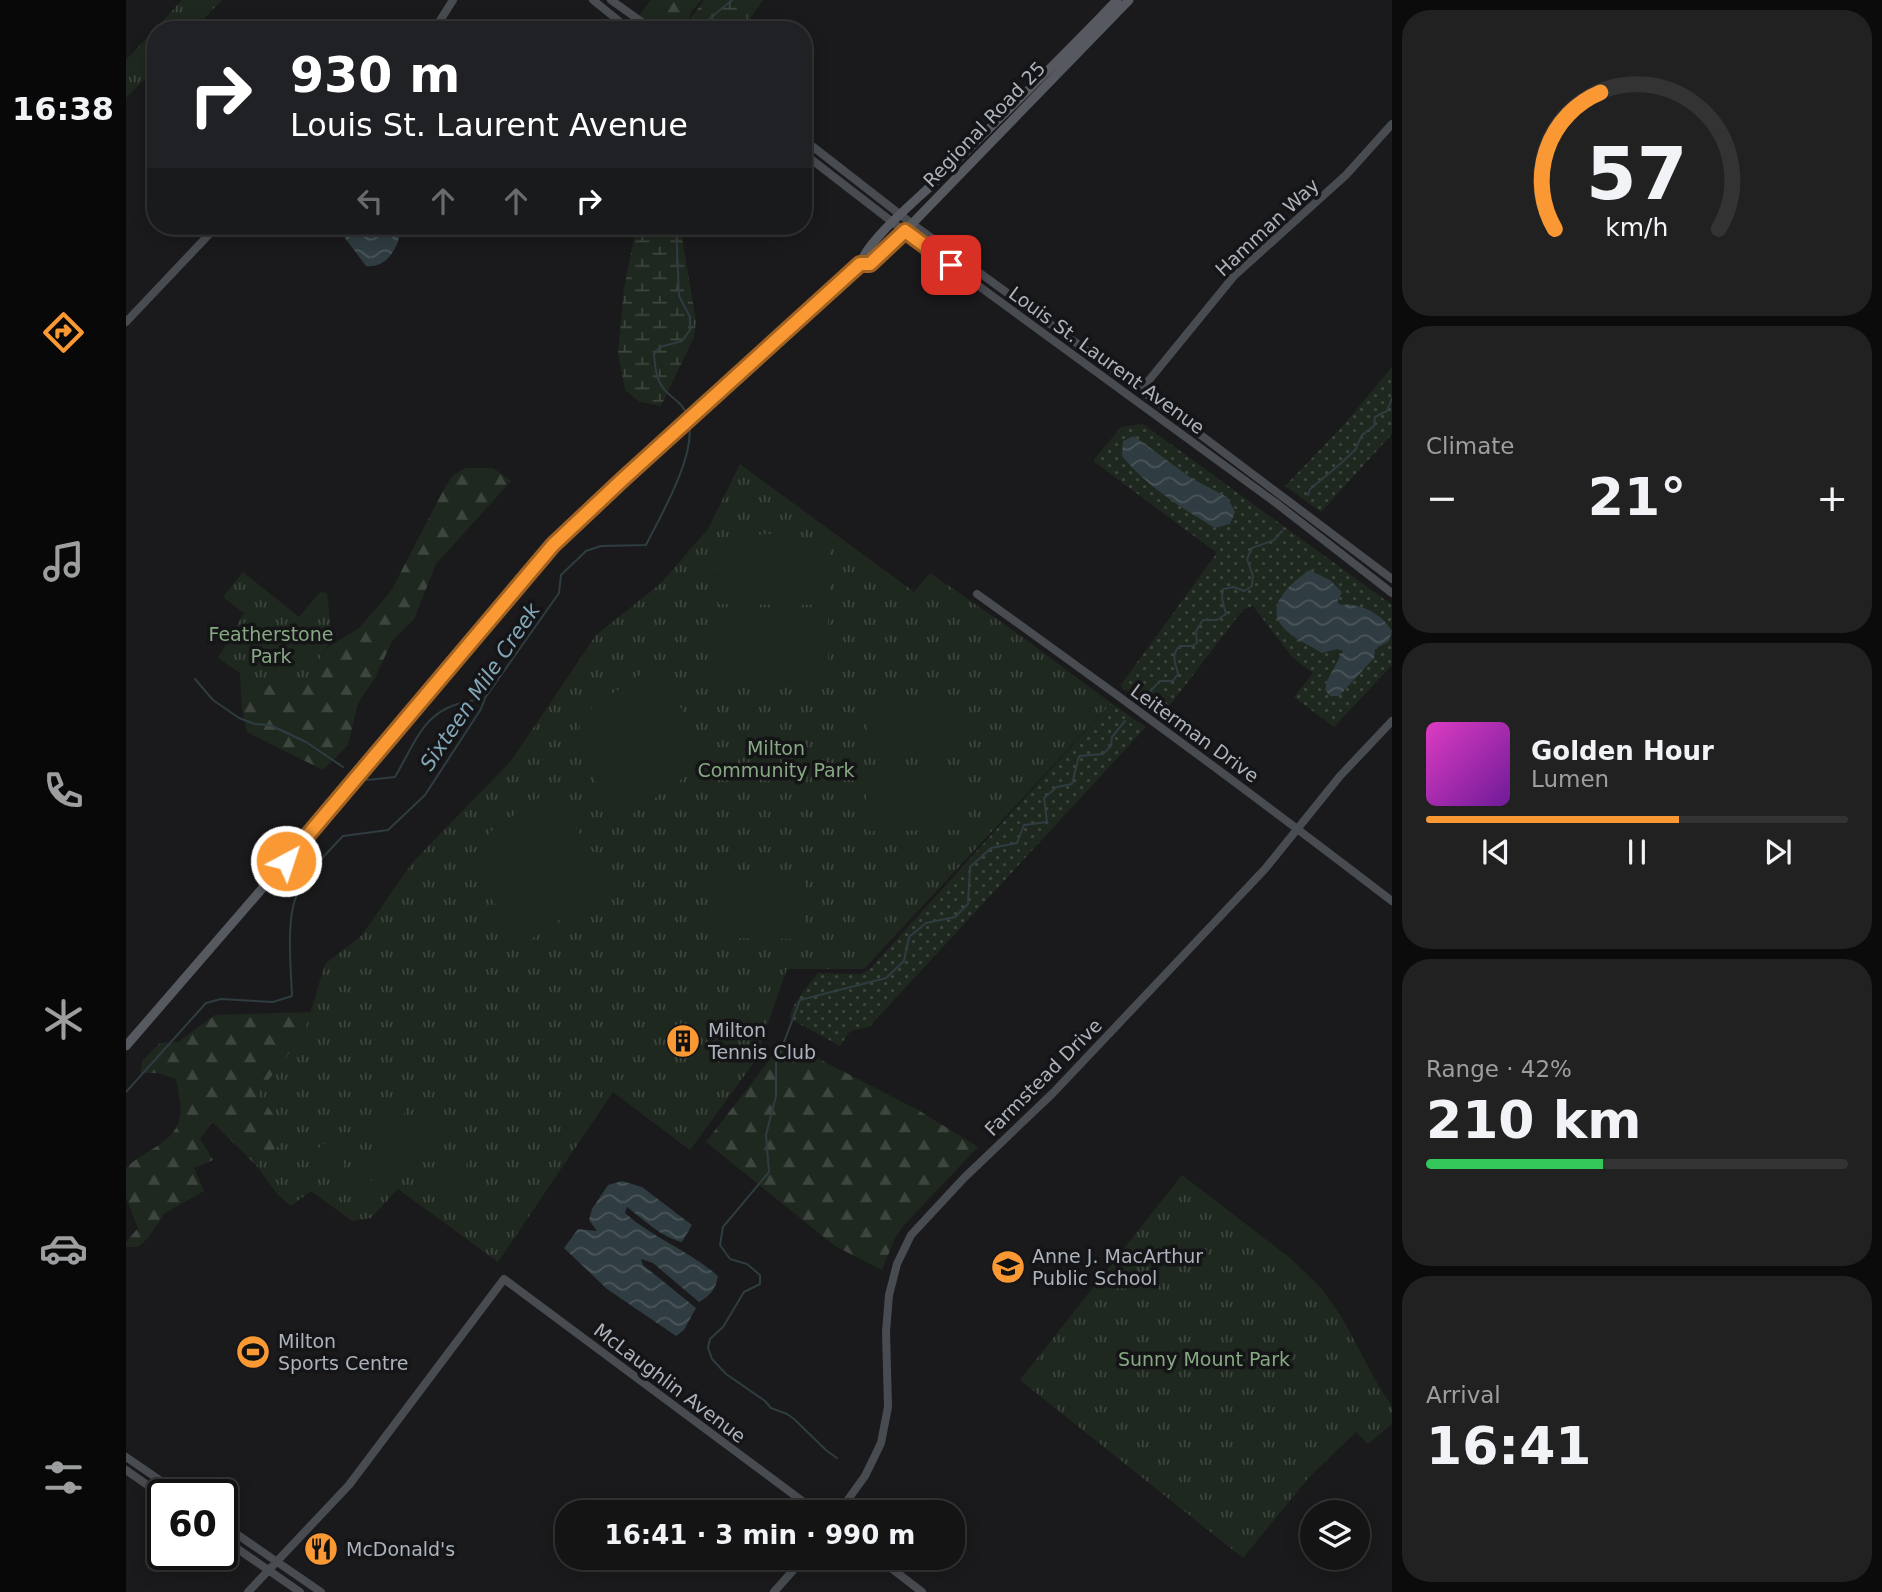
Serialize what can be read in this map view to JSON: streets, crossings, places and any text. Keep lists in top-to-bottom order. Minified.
{"streets":{"main road":["Regional Road 25"],"street":["Hamman Way","Louis St. Laurent Avenue","Leiterman Drive","Farmstead Drive","McLaughlin Avenue"]},"crossings":[["Regional Road 25","Louis St. Laurent Avenue"],["Hamman Way","Louis St. Laurent Avenue"],["Leiterman Drive","Farmstead Drive"]],"water":["Sixteen Mile Creek"],"parks":["Featherstone Park","Milton Community Park","Sunny Mount Park"],"places":{"building":["Milton Tennis Club"],"school or university":["Anne J. MacArthur Public School"],"sports":["Milton Sports Centre"],"restaurant":["McDonald's"]},"page":{"tabs":"16:38","turn":["930 m","Louis St. Laurent Avenue"],"tile":["Climate",["Range · 42%","210 km"],["Arrival","16:41"]],"heat":["−","21°","+"],"song":["Golden Hour","Lumen"],"limit":"60","trip":"16:41 · 3 min · 990 m","gauge":["57","km/h"]}}
